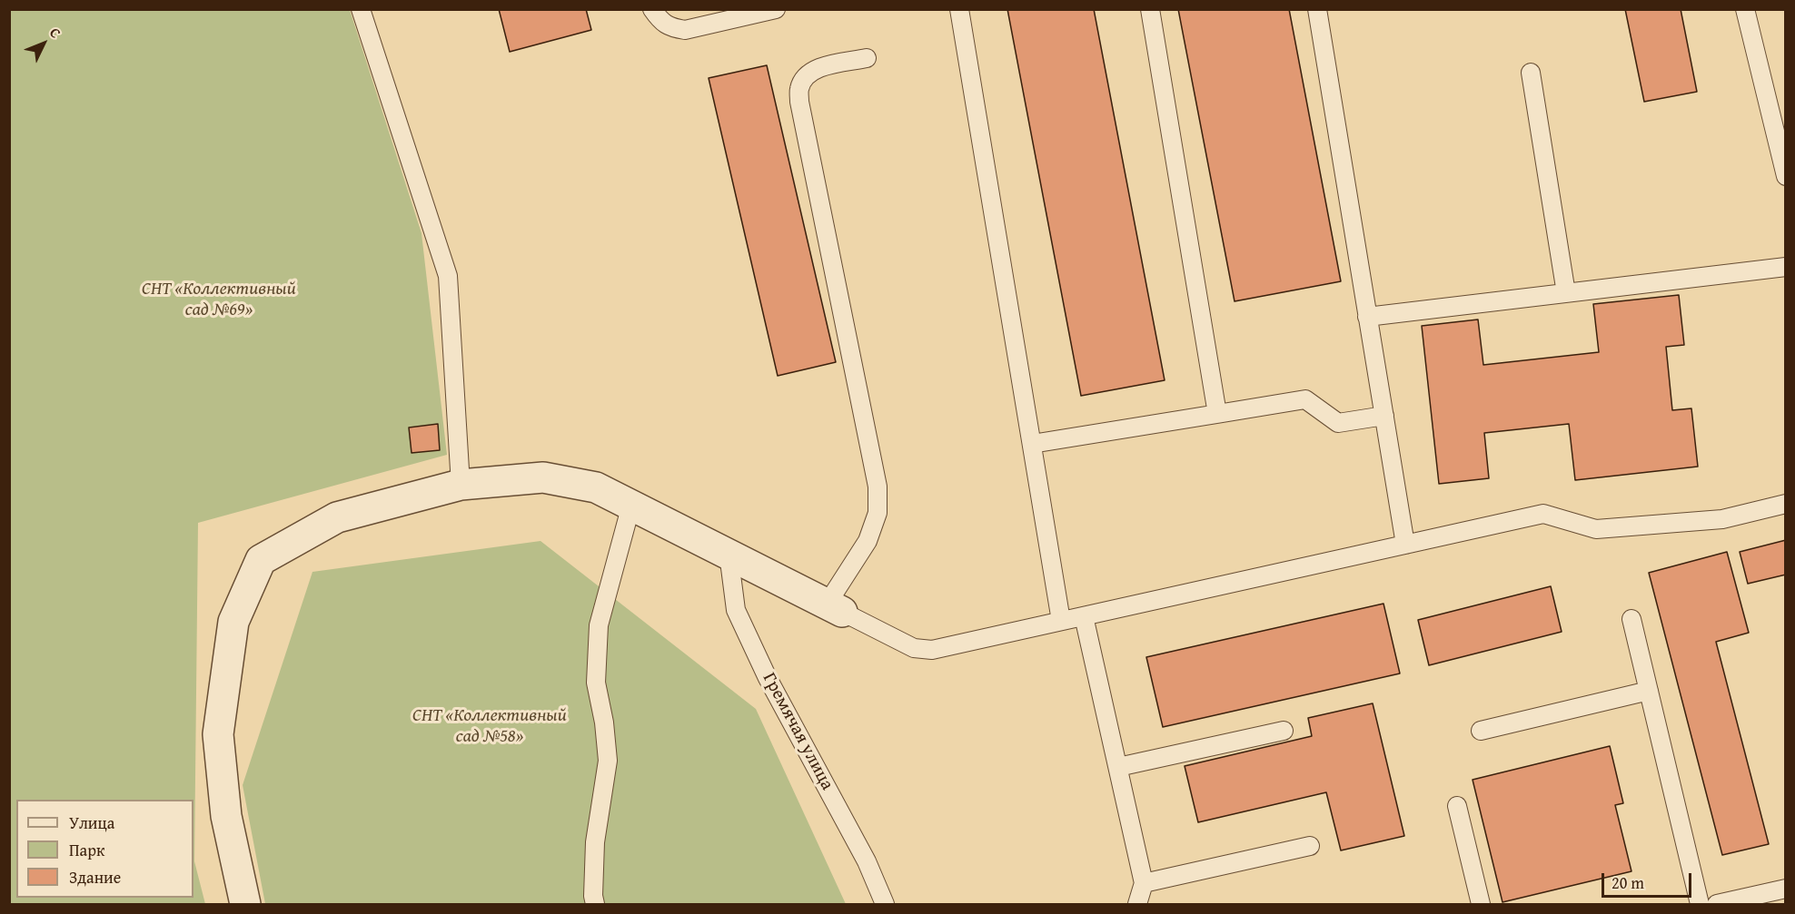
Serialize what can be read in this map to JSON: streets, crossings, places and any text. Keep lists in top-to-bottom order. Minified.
{"streets":{"lane":["Гремячая улица"]},"parks":["СНТ «Коллективный сад №69»","СНТ «Коллективный сад №58»"],"legend":["Улица","Парк","Здание"],"scale_bar":"20 m","north":"top right"}
